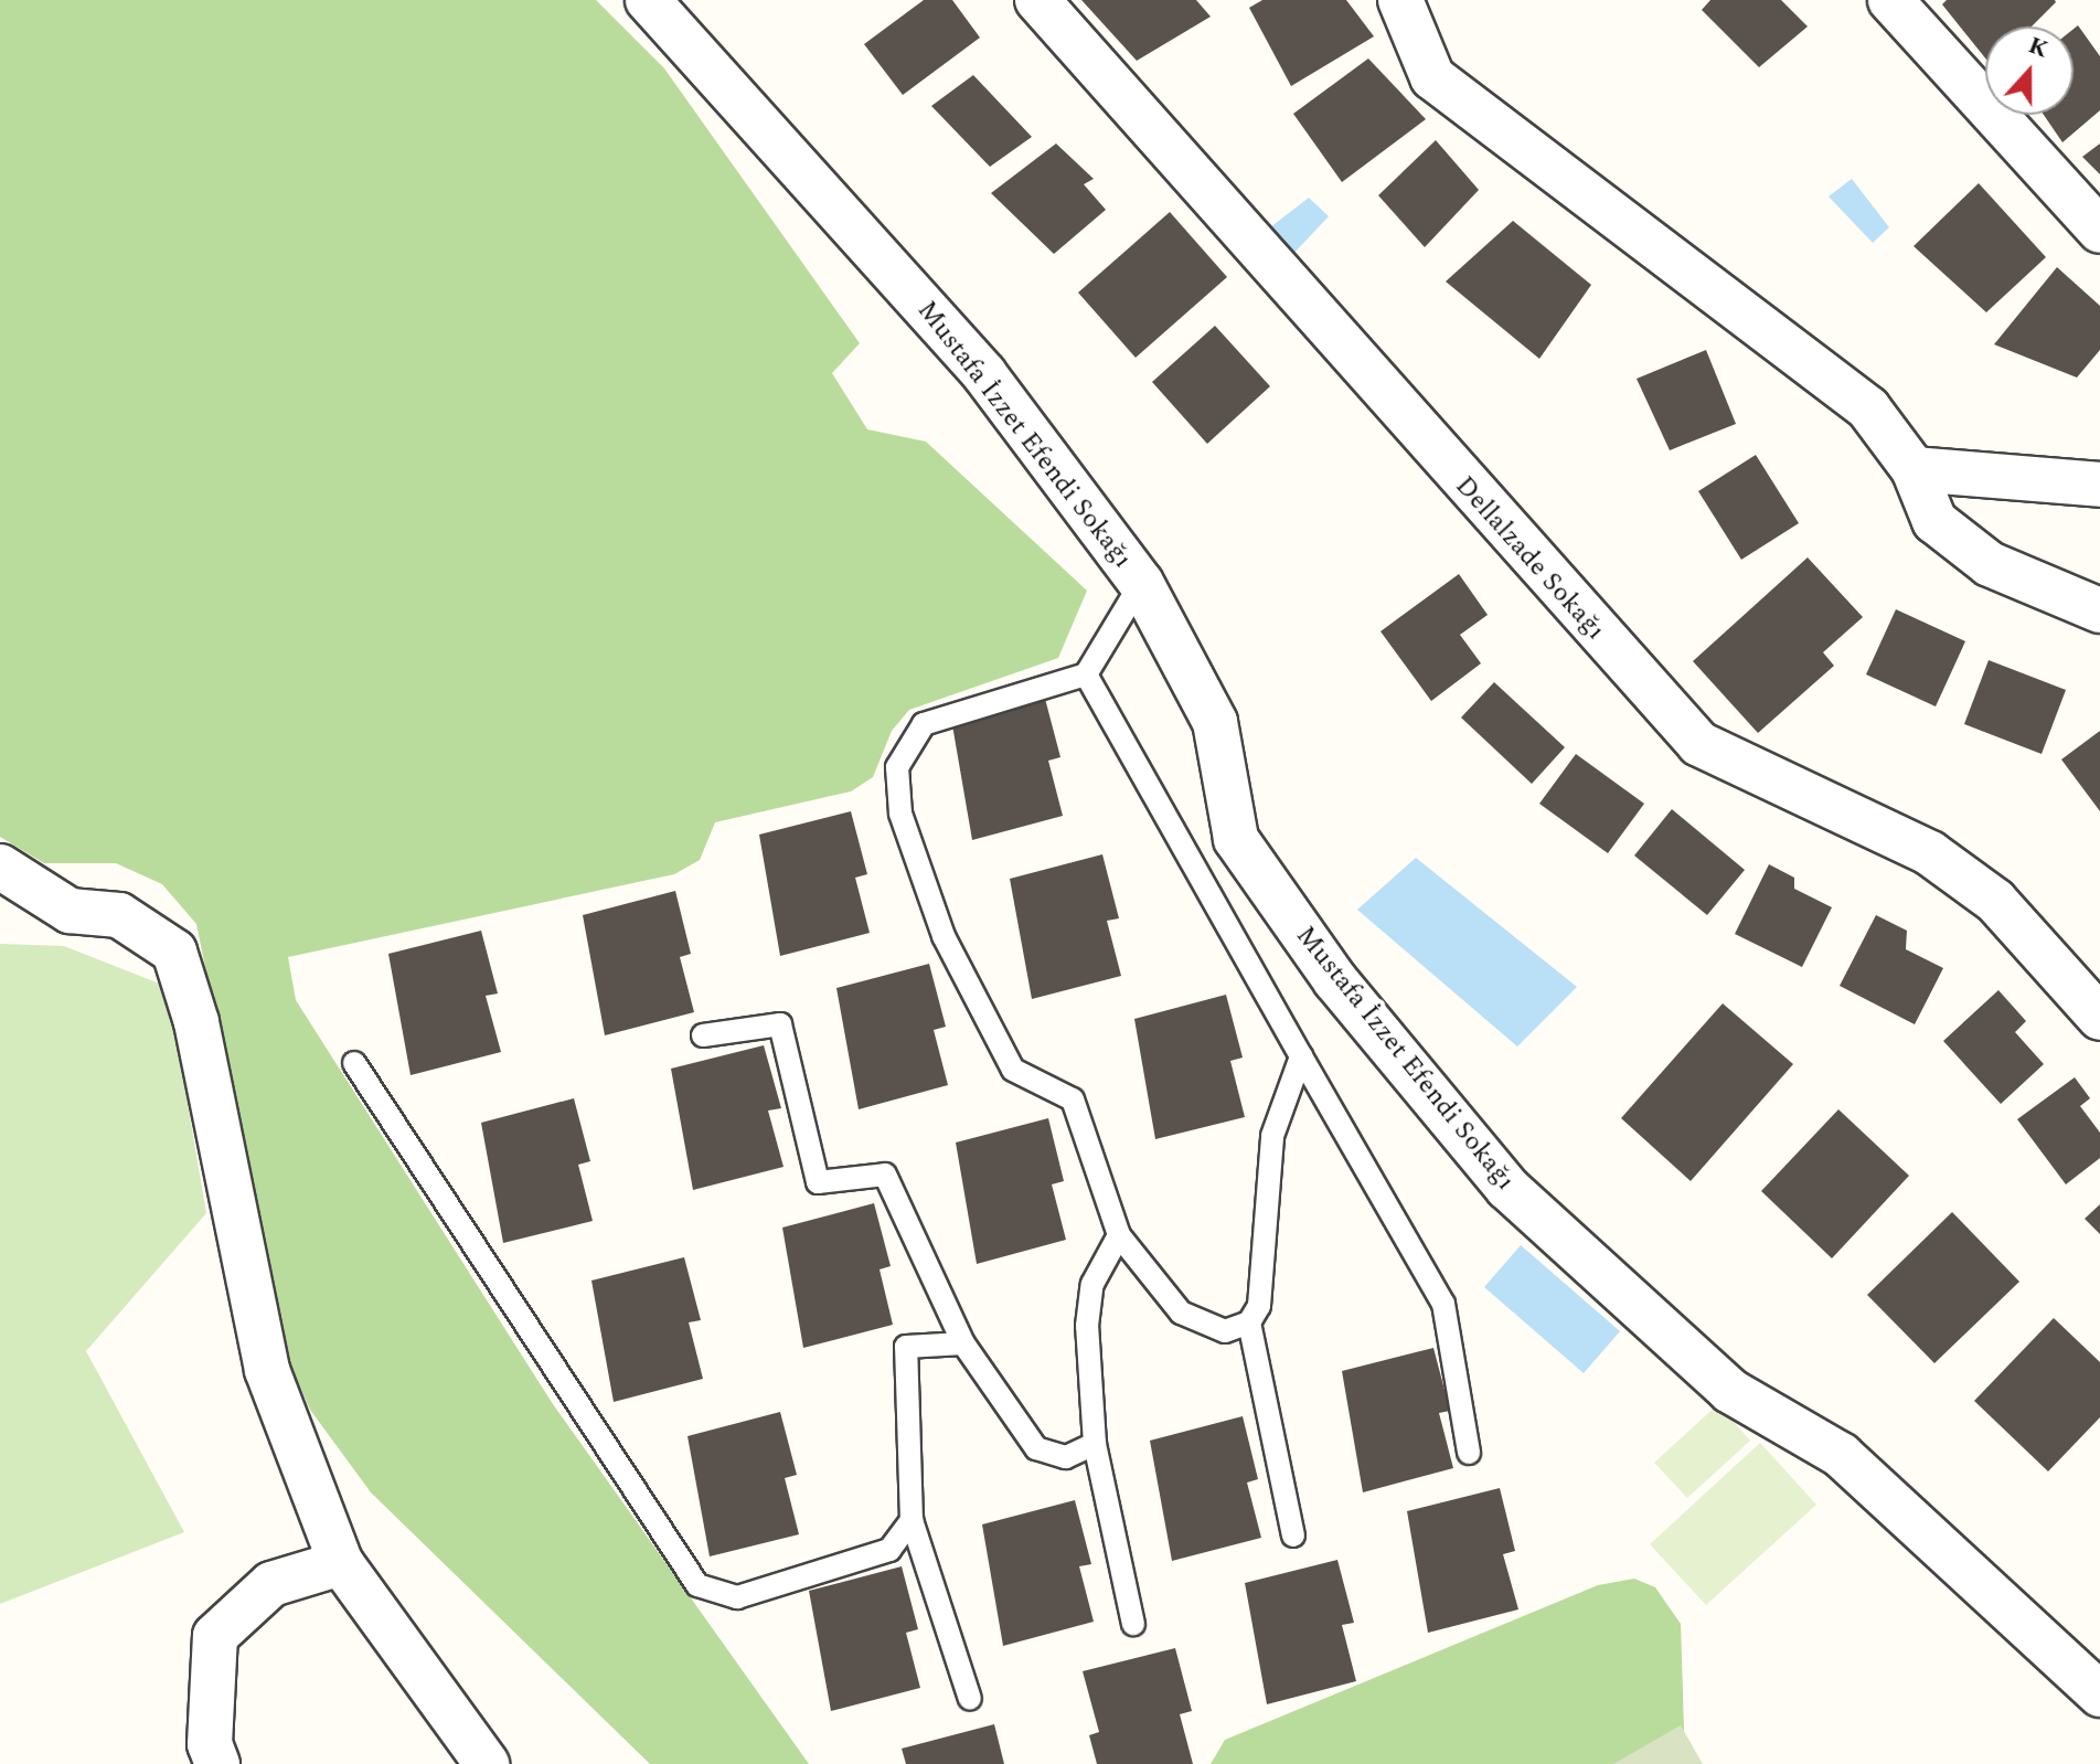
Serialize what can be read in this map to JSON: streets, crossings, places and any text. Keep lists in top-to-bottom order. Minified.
{"streets":{"street":["Mustafa İzzet Efendi Sokağı","Dellalzade Sokağı"]},"north":"top"}
